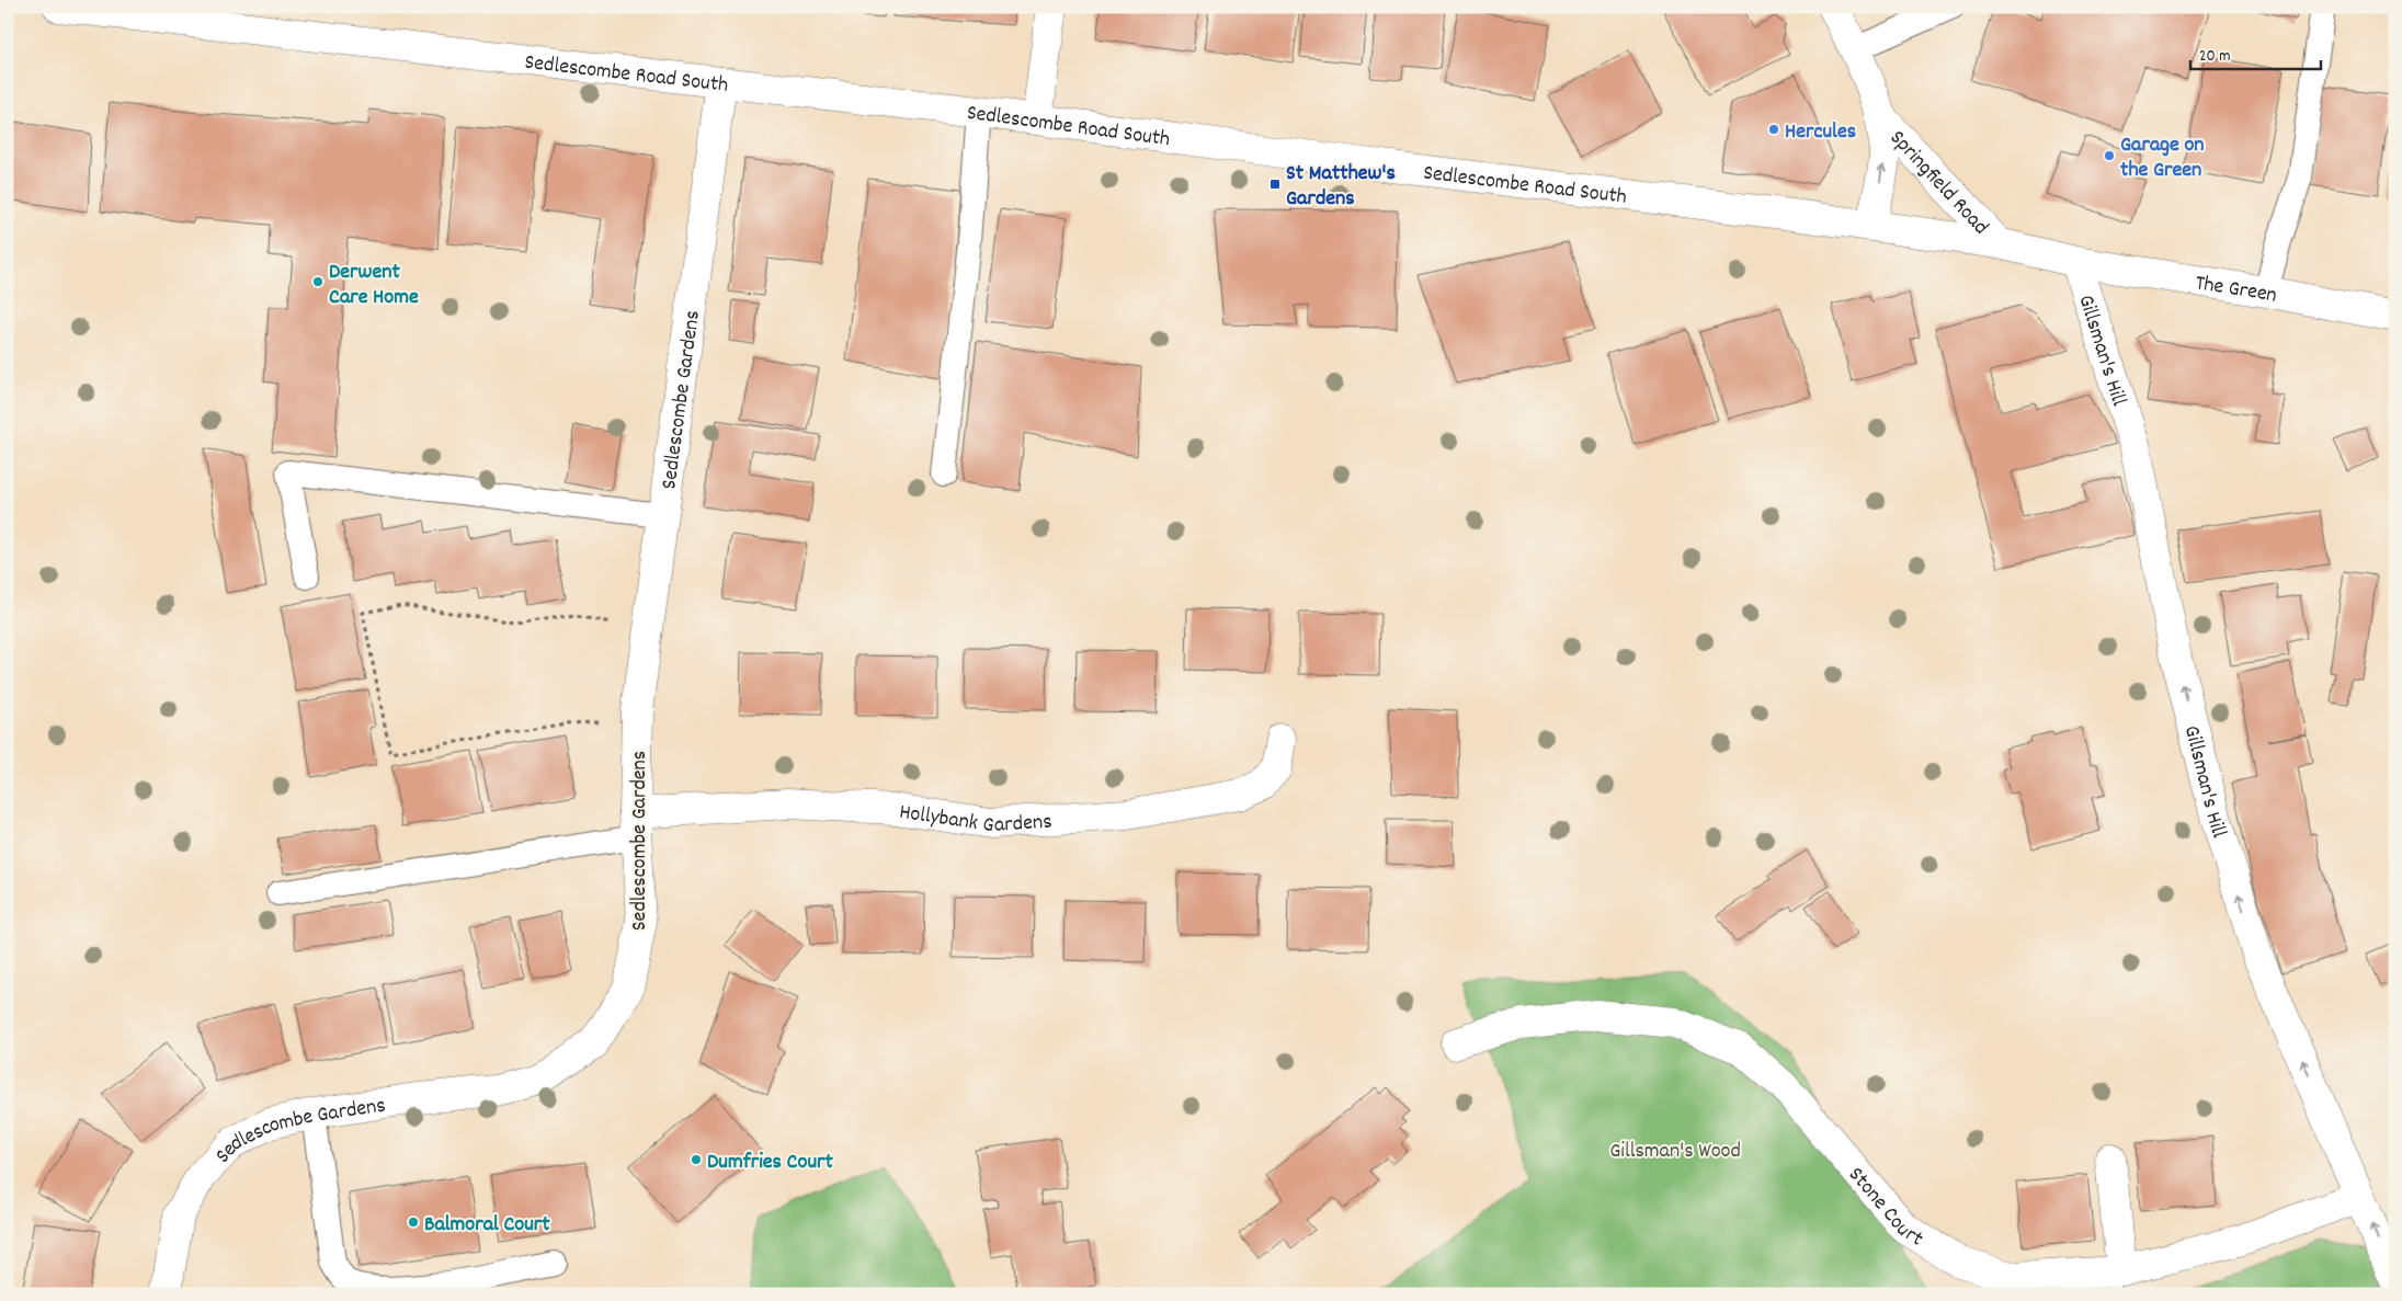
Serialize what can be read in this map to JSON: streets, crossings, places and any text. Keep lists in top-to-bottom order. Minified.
{"streets":{"street":["Sedlescombe Road South","Springfield Road","The Green","Gillsman's Hill","Sedlescombe Gardens","Hollybank Gardens","Stone Court"]},"crossings":[["Sedlescombe Road South","Springfield Road"],["Sedlescombe Road South","The Green"],["Sedlescombe Road South","Gillsman's Hill"],["Sedlescombe Road South","Sedlescombe Gardens"],["The Green","Gillsman's Hill"],["Gillsman's Hill","Stone Court"],["Sedlescombe Gardens","Hollybank Gardens"]],"one_way":["Gillsman's Hill"],"parks":["Gillsman's Wood"],"places":{"other":["Hercules","Garage on the Green","Derwent Care Home","Dumfries Court","Balmoral Court"],"transit":["St Matthew's Gardens"]},"scale_bar":"20 m"}
